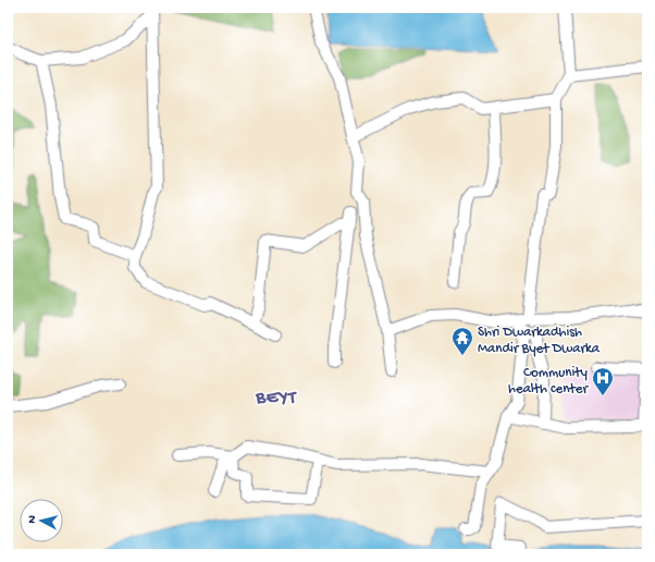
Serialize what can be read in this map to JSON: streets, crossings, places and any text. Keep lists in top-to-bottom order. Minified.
{"districts":["BEYT"],"places":{"temple":["Shri Dwarkadhish Mandir Byet Dwarka"],"hospital":["Community health center"]},"north":"left"}
